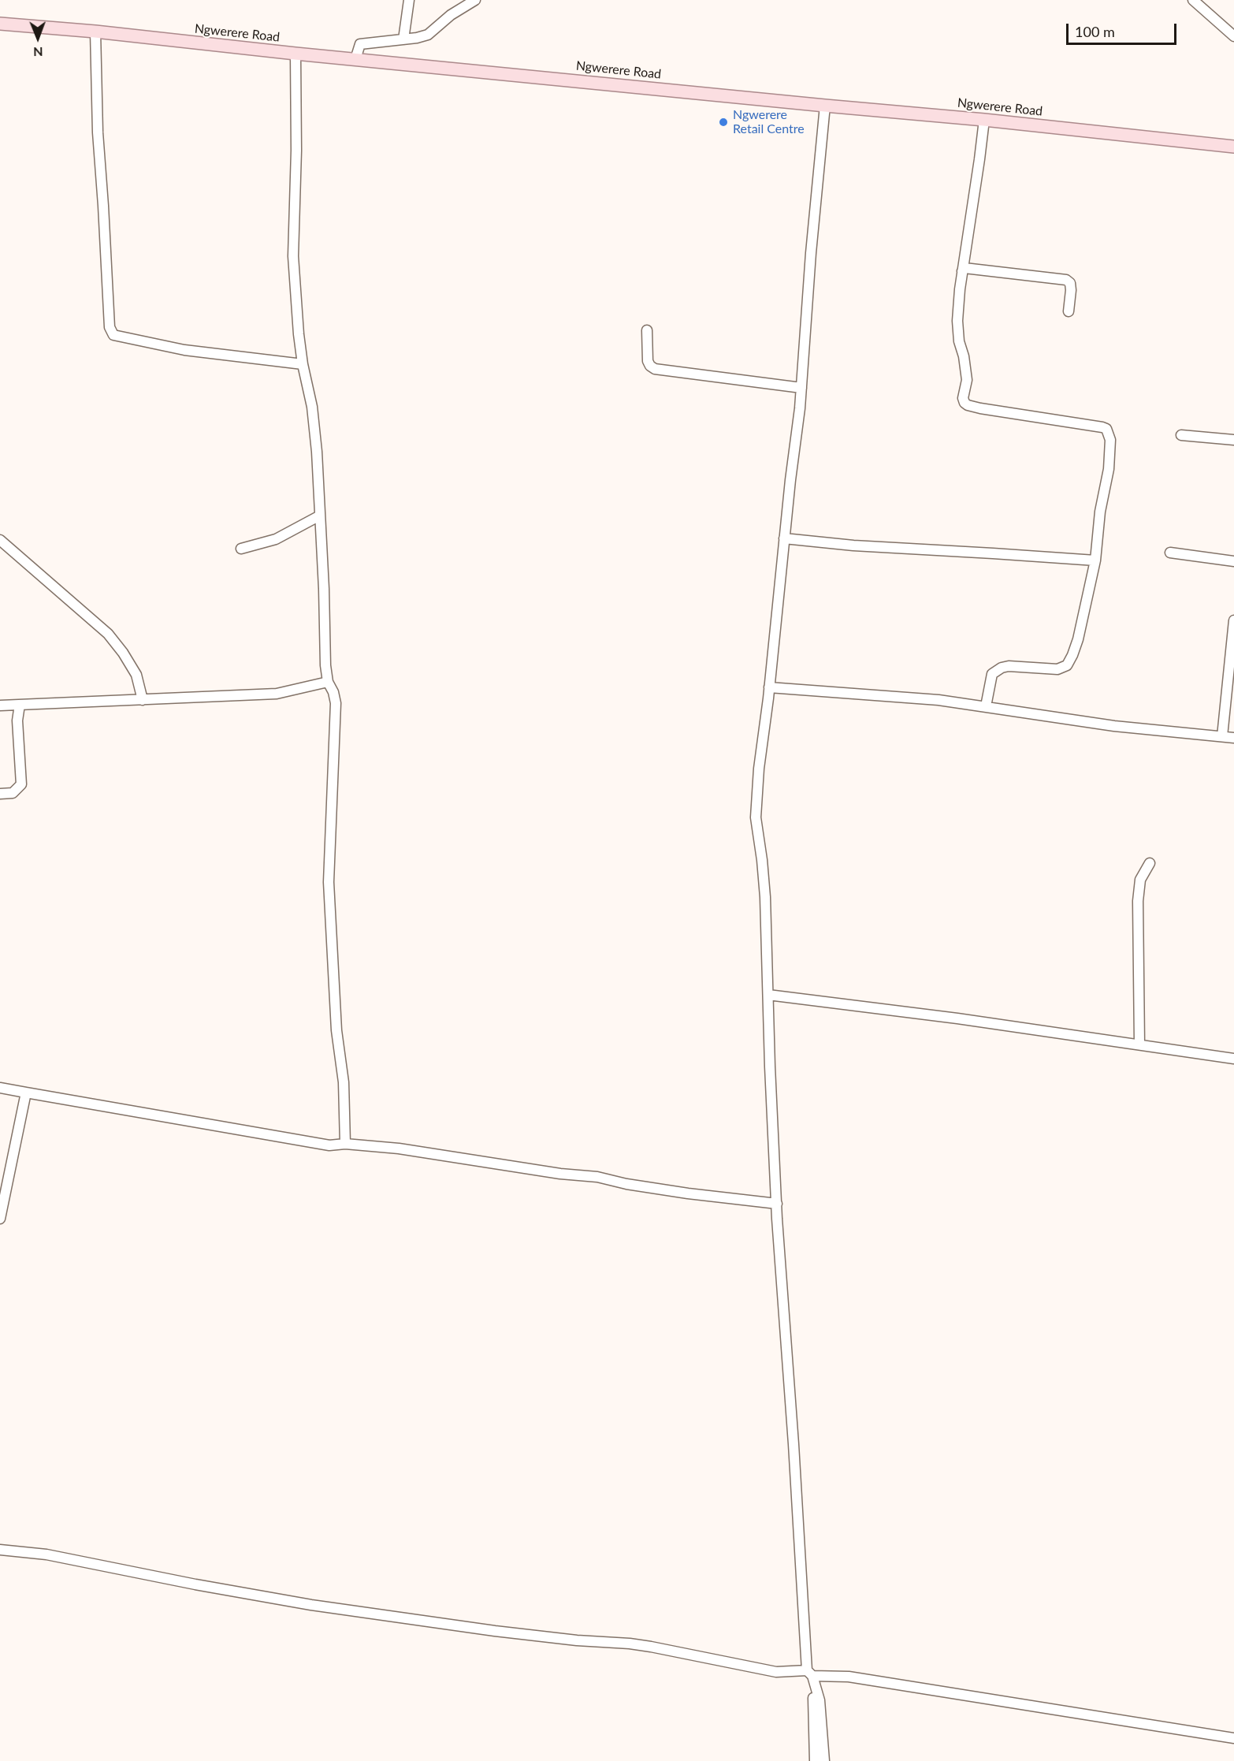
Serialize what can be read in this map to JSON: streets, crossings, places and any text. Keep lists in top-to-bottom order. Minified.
{"streets":{"main road":["Ngwerere Road"]},"places":["Ngwerere Retail Centre"],"scale_bar":"100 m","north":"bottom"}
